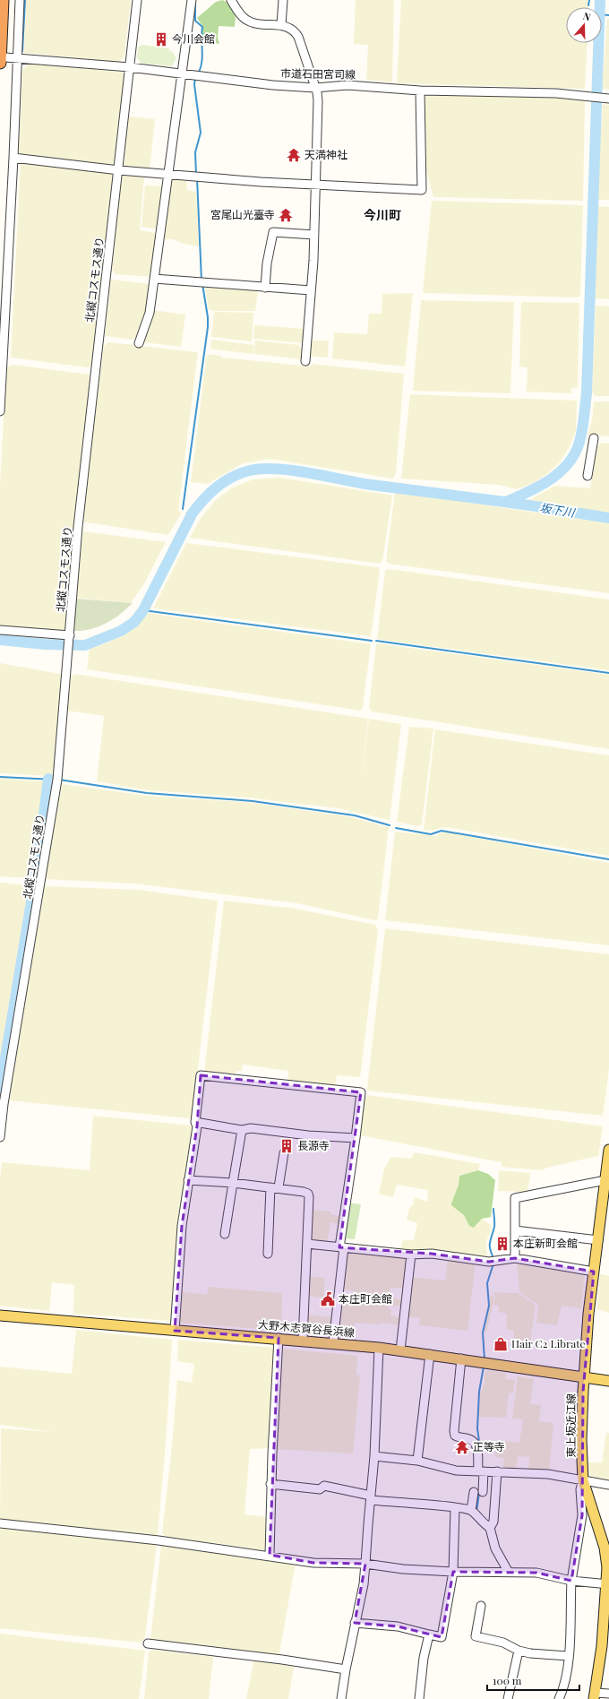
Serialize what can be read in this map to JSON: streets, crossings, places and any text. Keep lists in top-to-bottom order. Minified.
{"streets":{"main road":["大野木志賀谷長浜線","東上坂近江線"],"street":["市道石田宮司線","北縦コスモス通り"]},"crossings":[["市道石田宮司線","北縦コスモス通り"],["大野木志賀谷長浜線","東上坂近江線"]],"districts":["今川町"],"water":["坂下川"],"places":{"building":["今川会館","長源寺","本庄新町会館"],"temple":["天満神社","宮尾山光臺寺","正等寺"],"public building":["本庄町会館"],"shop":["Hair C2 Librate"]},"scale_bar":"100 m","north":"top"}
